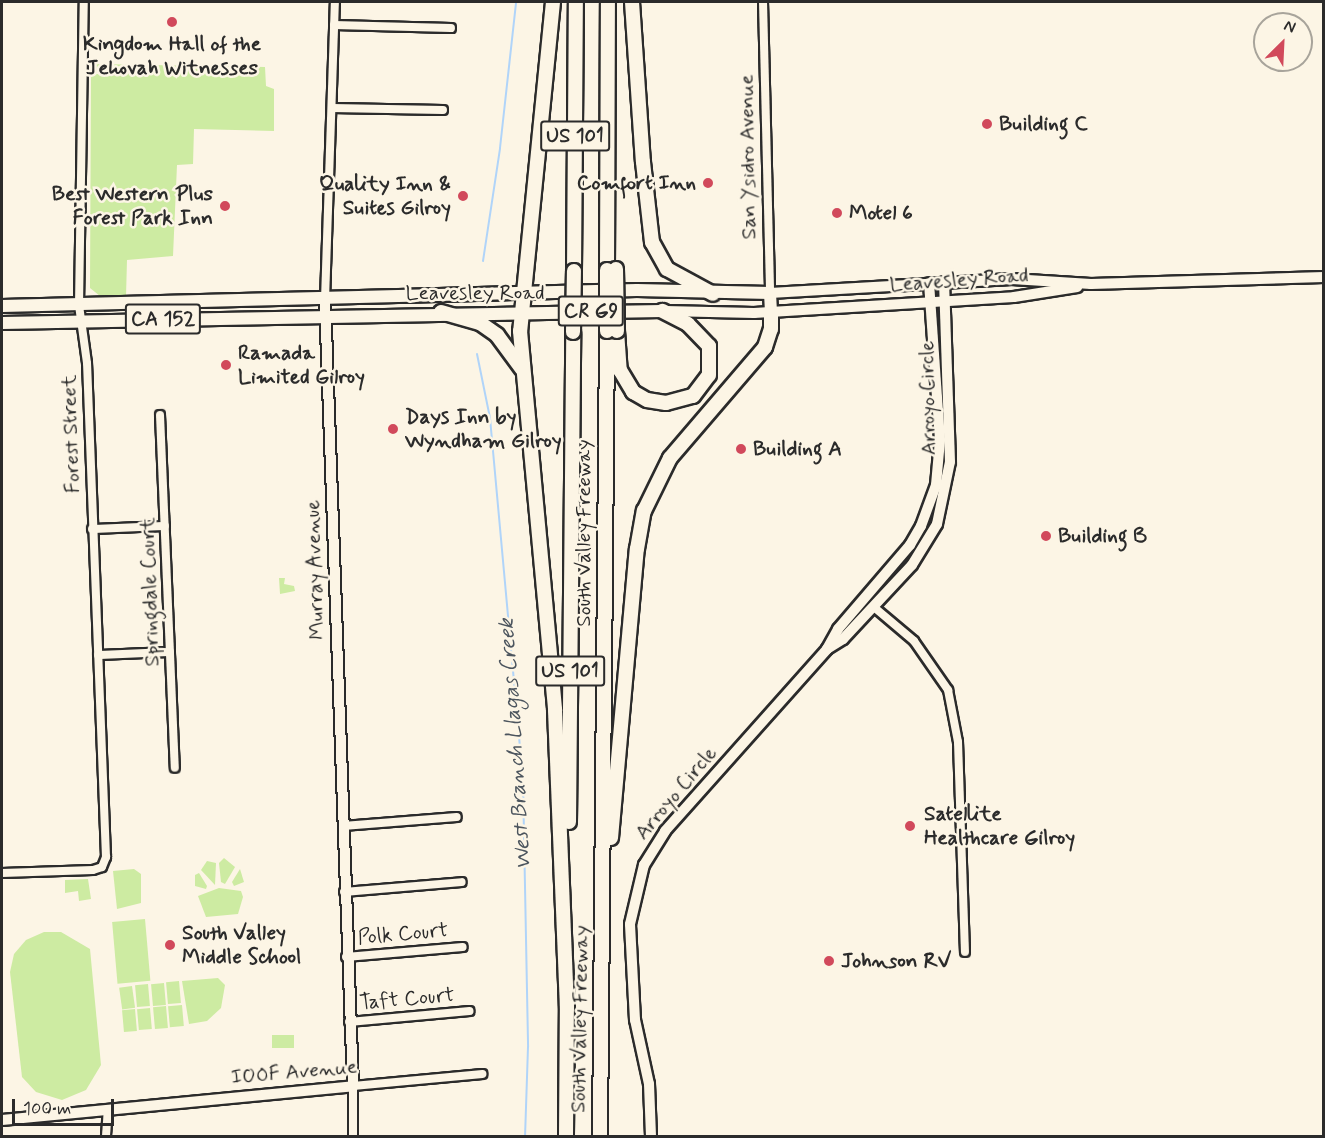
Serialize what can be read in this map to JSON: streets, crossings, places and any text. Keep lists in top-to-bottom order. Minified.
{"streets":{"highway":["US 101","CA 152","South Valley Freeway"],"main road":["San Ysidro Avenue","Leavesley Road","CR G9"],"street":["Arroyo Circle","Forest Street","Murray Avenue","Springdale Court","Polk Court","Taft Court","IOOF Avenue"]},"crossings":[["San Ysidro Avenue","Leavesley Road"],["Leavesley Road","CA 152"],["Leavesley Road","Arroyo Circle"],["Leavesley Road","Forest Street"],["Leavesley Road","Murray Avenue"],["Murray Avenue","Polk Court"],["Murray Avenue","Taft Court"],["Murray Avenue","IOOF Avenue"]],"water":["West Branch Llagas Creek"],"places":["Kingdom Hall of the Jehovah Witnesses","Building C","Comfort Inn","Quality Inn & Suites Gilroy","Best Western Plus Forest Park Inn","Motel 6","Ramada Limited Gilroy","Days Inn by Wyndham Gilroy","Building A","Building B","Satellite Healthcare Gilroy","South Valley Middle School","Johnson RV"],"scale_bar":"100 m","north":"top right"}
